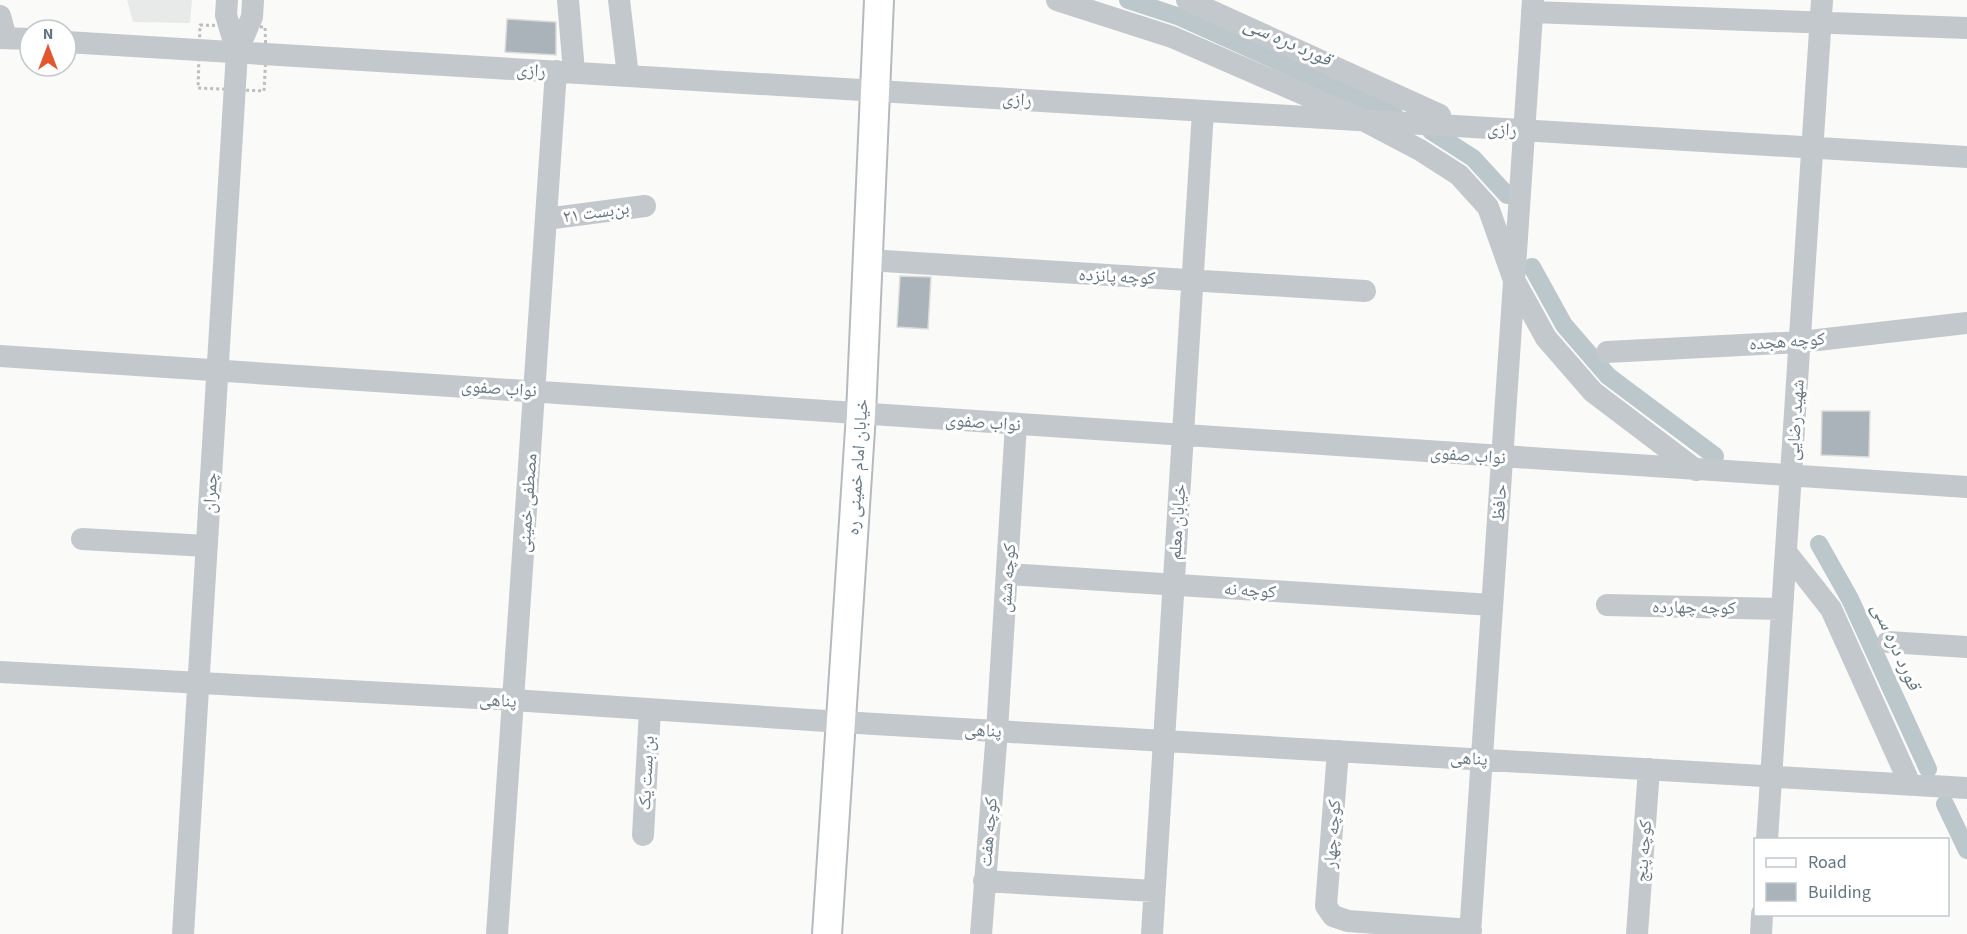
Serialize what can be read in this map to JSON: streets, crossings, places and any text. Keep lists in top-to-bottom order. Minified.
{"streets":{"main road":["خیابان امام خمینی ره"],"street":["رازی","بن‌بست ۲۱","کوچه پانزده","کوچه هجده","نواب صفوی","شهید رضایی","چمران","مصطفی خمینی","حافظ","خیابان معلم","کوچه شش","کوچه نه","کوچه چهارده","پناهی","بن بست یک","کوچه هفت","کوچه چهار","کوچه پنج"]},"crossings":[["رازی","شهید رضایی"],["رازی","خیابان امام خمینی ره"],["رازی","چمران"],["رازی","مصطفی خمینی"],["رازی","حافظ"],["رازی","خیابان معلم"],["بن‌بست ۲۱","مصطفی خمینی"],["کوچه پانزده","خیابان امام خمینی ره"],["کوچه پانزده","خیابان معلم"],["کوچه هجده","شهید رضایی"],["نواب صفوی","شهید رضایی"],["نواب صفوی","خیابان امام خمینی ره"],["نواب صفوی","چمران"],["نواب صفوی","مصطفی خمینی"],["نواب صفوی","حافظ"],["نواب صفوی","خیابان معلم"],["نواب صفوی","کوچه شش"],["شهید رضایی","کوچه چهارده"],["شهید رضایی","پناهی"],["خیابان امام خمینی ره","پناهی"],["چمران","پناهی"],["مصطفی خمینی","پناهی"],["حافظ","کوچه نه"],["حافظ","پناهی"],["حافظ","کوچه چهار"],["خیابان معلم","کوچه نه"],["خیابان معلم","پناهی"],["کوچه شش","کوچه نه"],["کوچه شش","پناهی"],["کوچه شش","کوچه هفت"],["پناهی","بن بست یک"],["پناهی","کوچه هفت"],["پناهی","کوچه چهار"],["پناهی","کوچه پنج"]],"water":["قورد دره سی"],"legend":["Road","Building"],"north":"top"}
